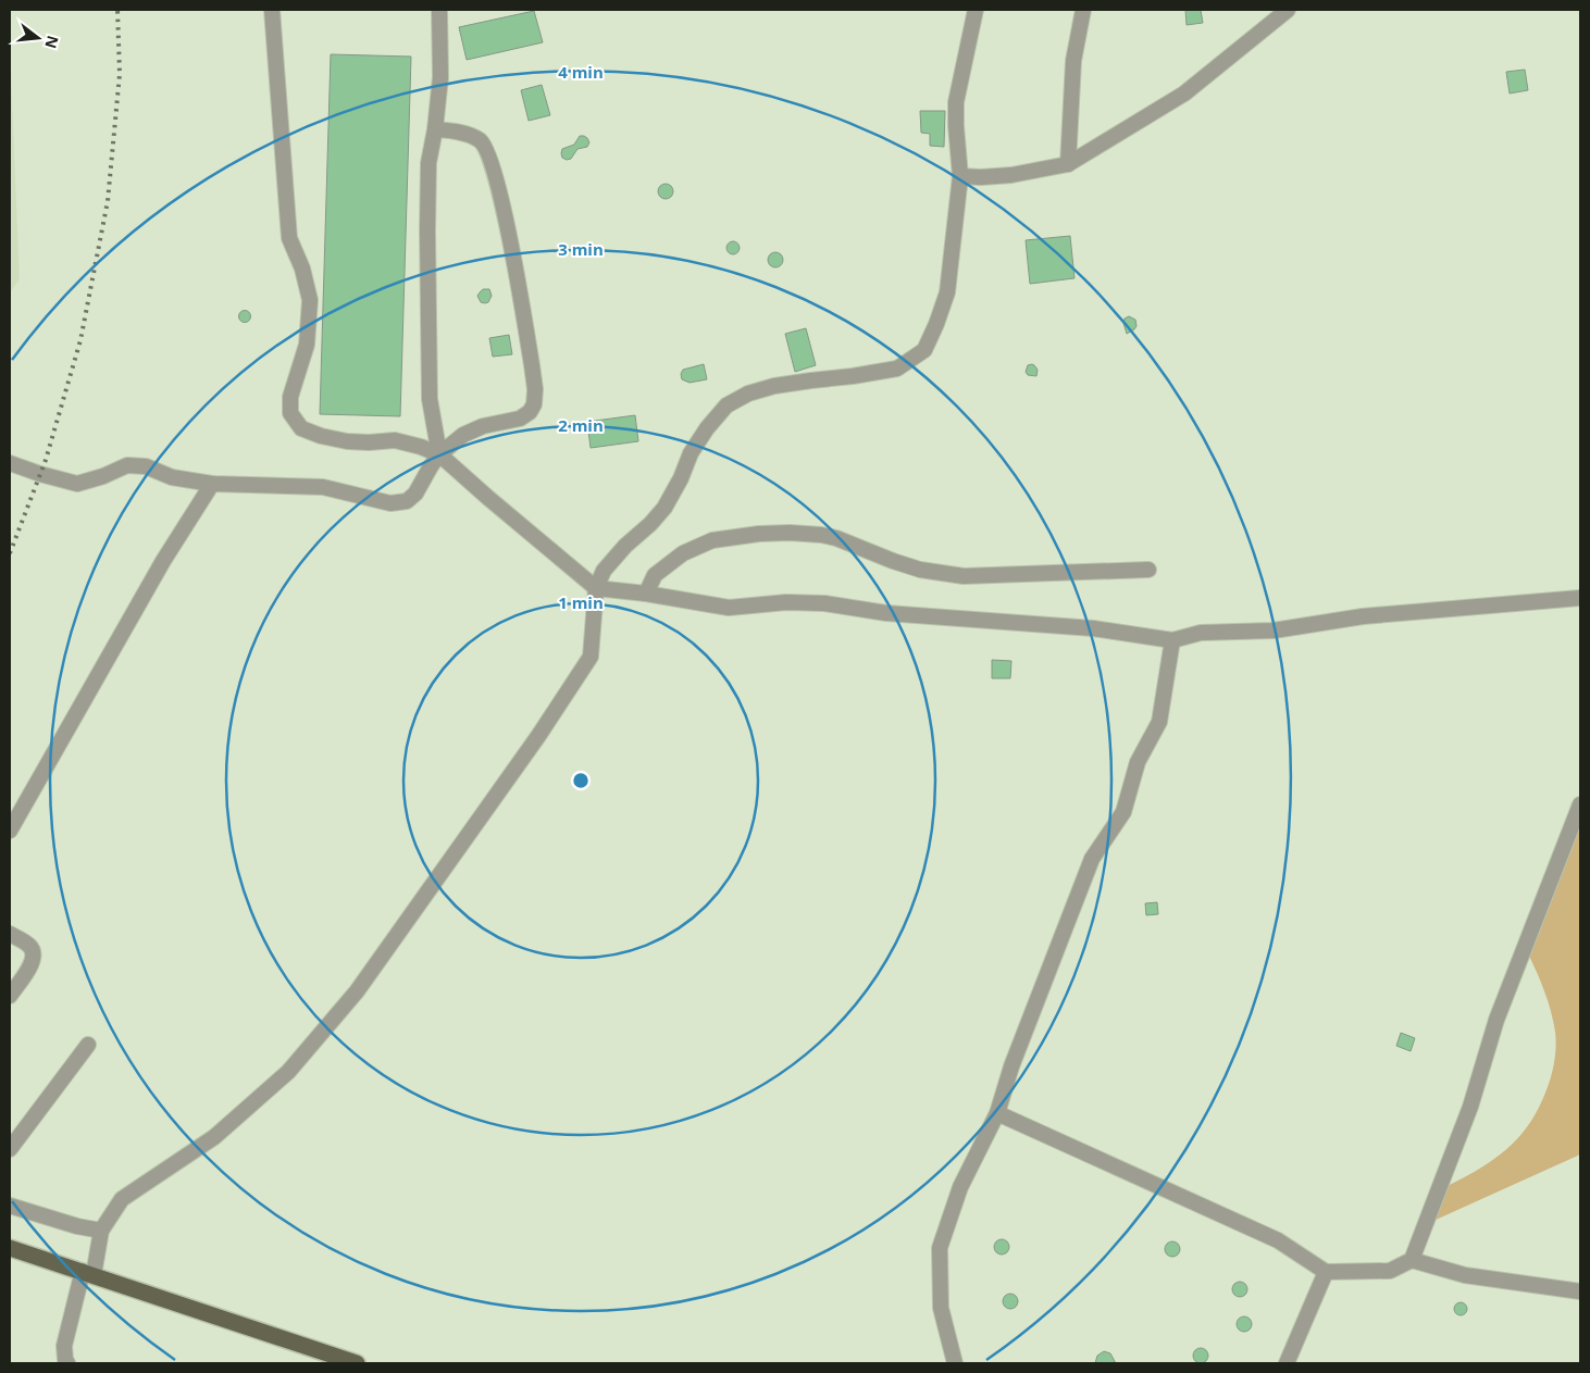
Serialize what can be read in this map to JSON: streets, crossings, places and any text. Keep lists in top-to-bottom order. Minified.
{"north":"right","rings":["4 min","3 min","2 min","1 min"]}
